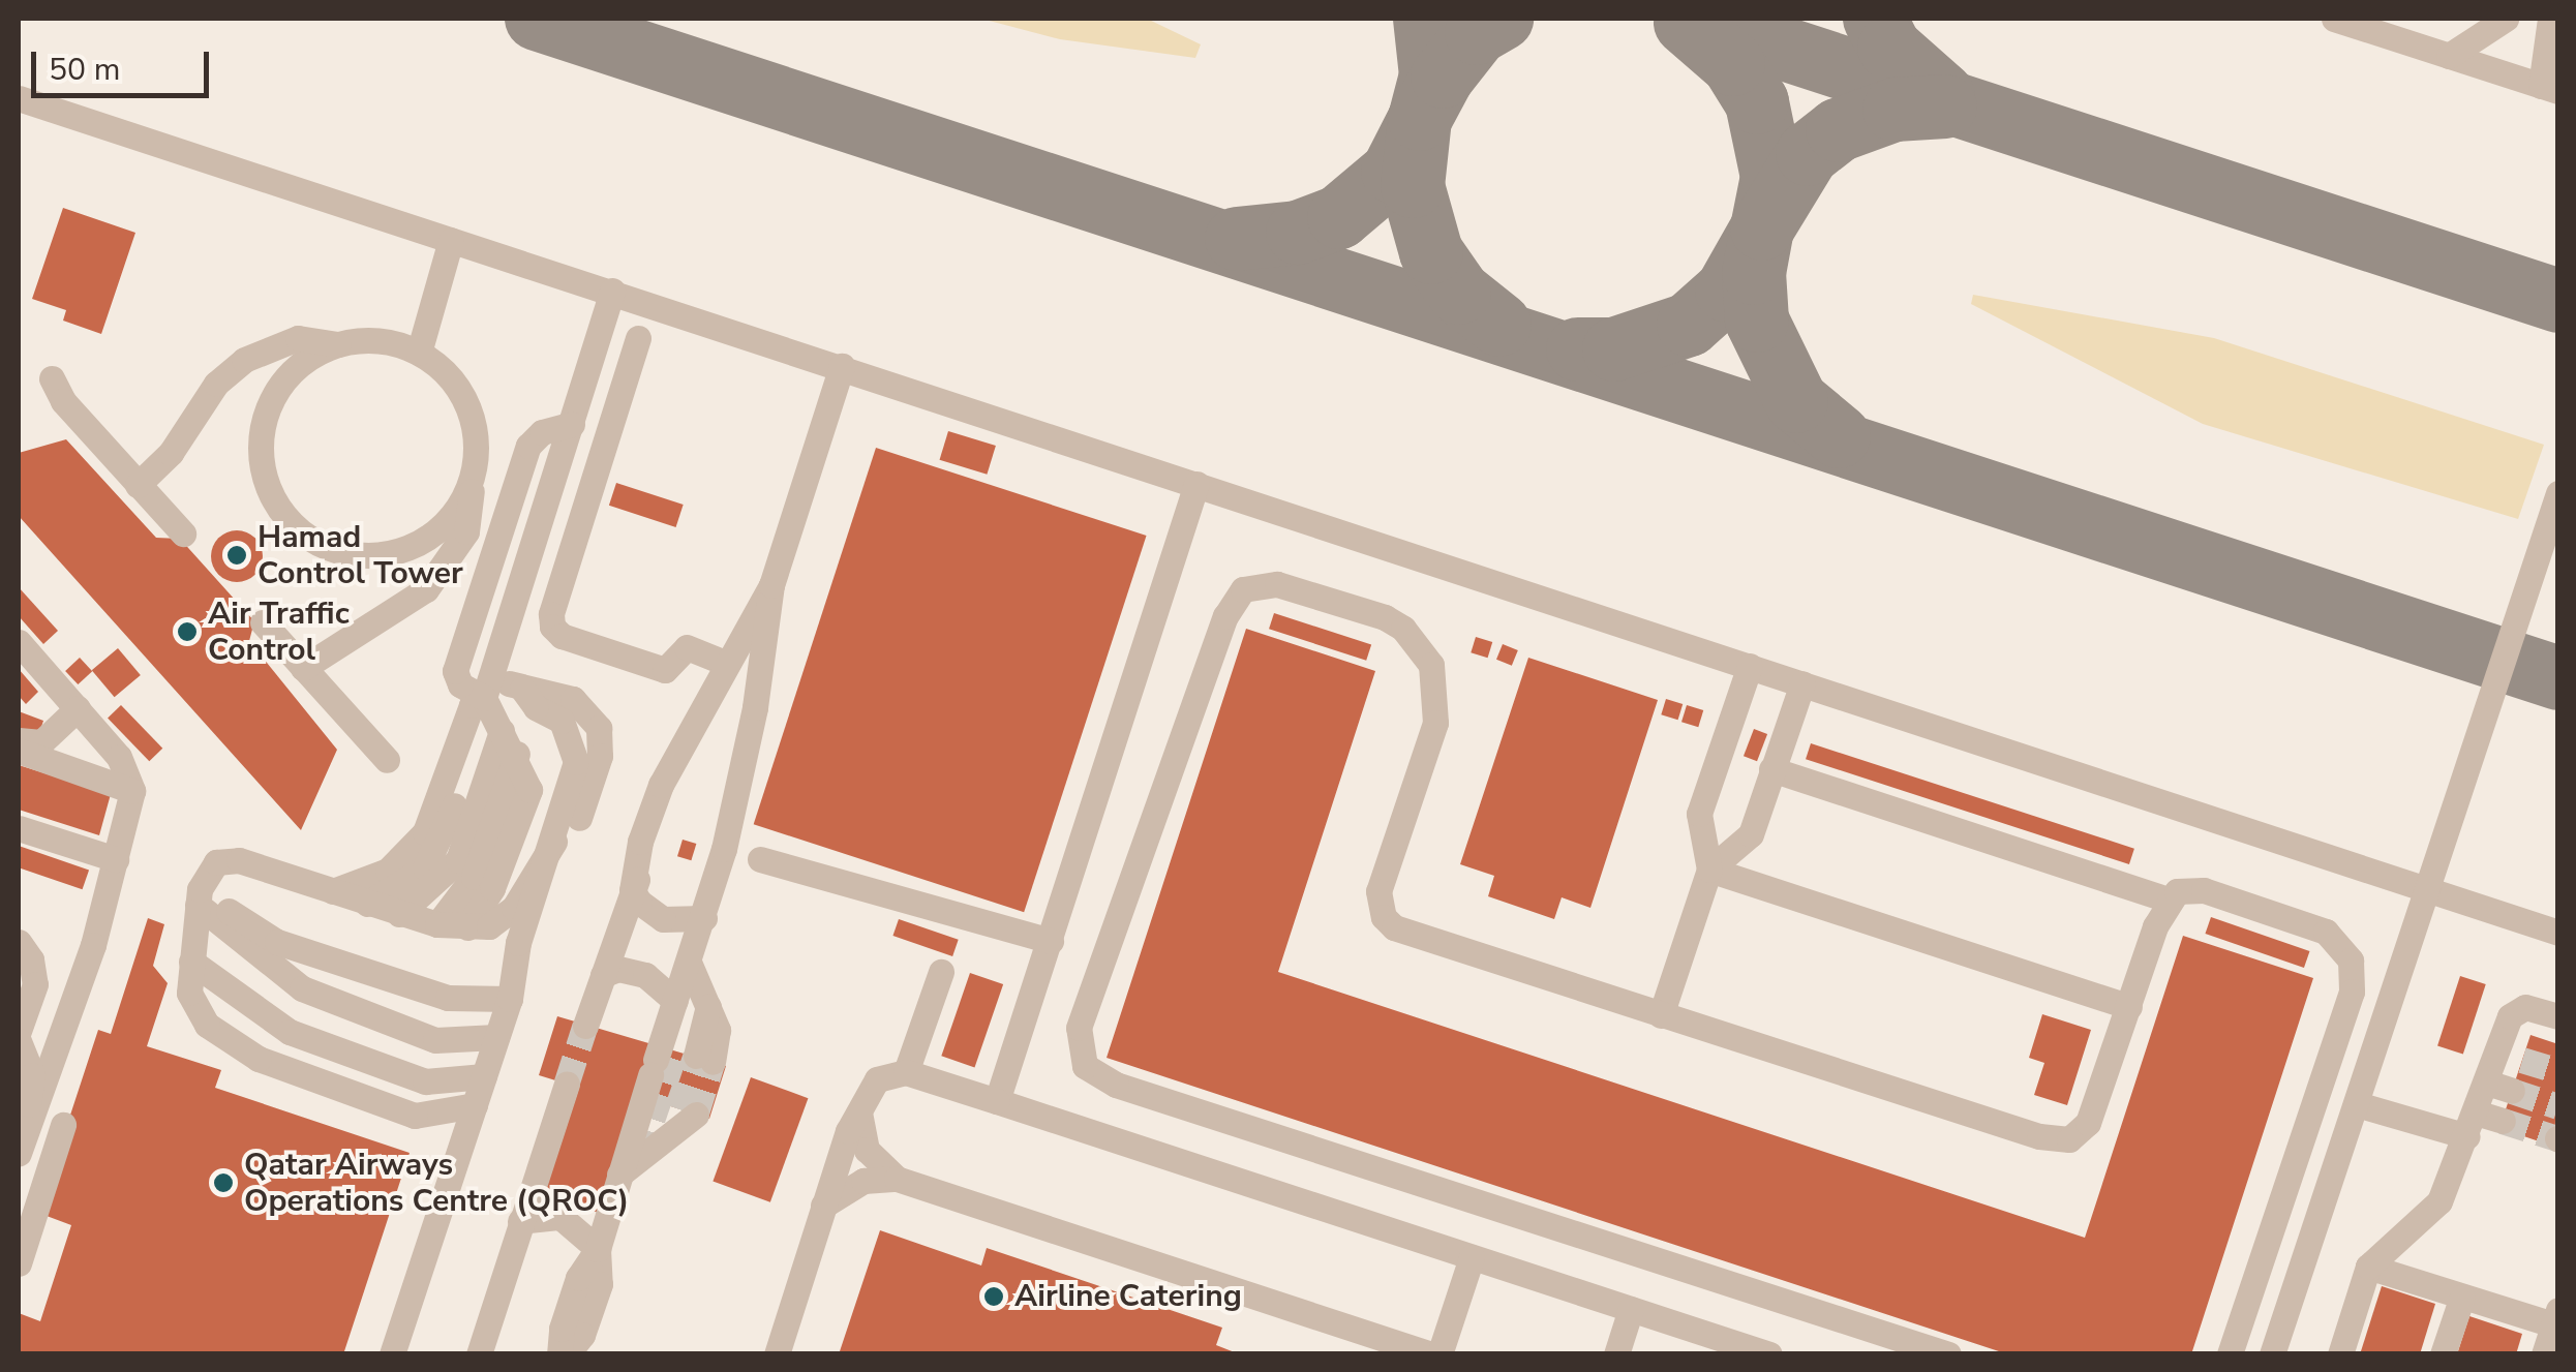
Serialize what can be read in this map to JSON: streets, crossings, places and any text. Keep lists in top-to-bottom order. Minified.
{"places":["Hamad Control Tower","Air Traffic Control","Qatar Airways Operations Centre (QROC)","Airline Catering"],"scale_bar":"50 m"}
